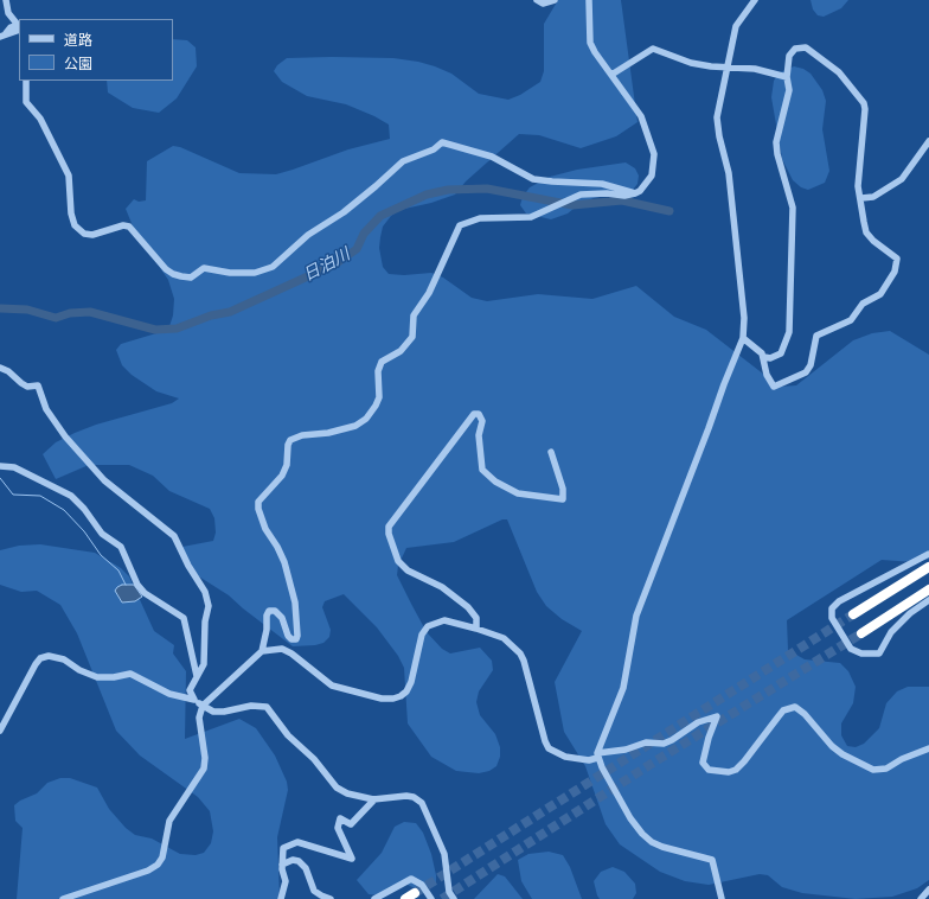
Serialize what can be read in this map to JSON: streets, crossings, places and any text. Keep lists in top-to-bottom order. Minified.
{"water":["日泊川"],"legend":["道路","公園"]}
